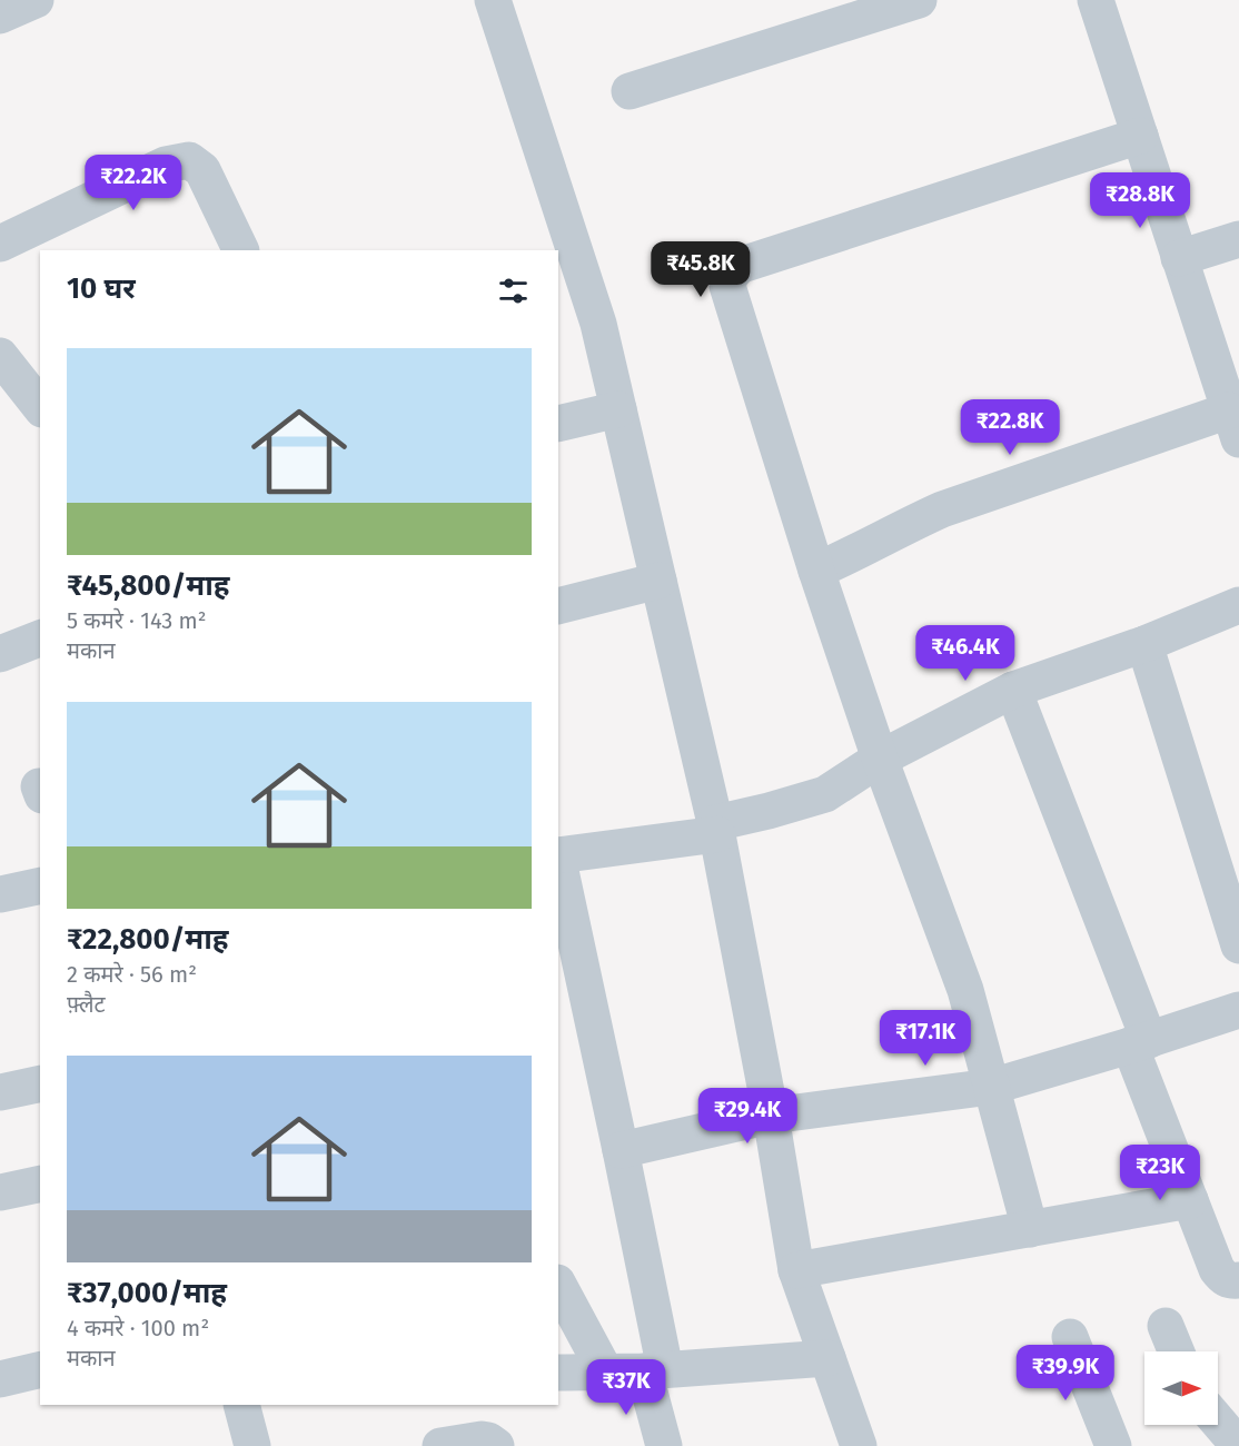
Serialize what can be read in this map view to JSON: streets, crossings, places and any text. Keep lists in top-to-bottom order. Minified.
{"north":"right","page":{"price":["₹22.2K","₹28.8K","₹45.8K","₹22.8K","₹46.4K","₹17.1K","₹29.4K","₹23K","₹39.9K","₹37K"],"heading":"10 घर","list":[{"name":"₹45,800/माह","note":"5 कमरे · 143 m² · मकान"},{"name":"₹22,800/माह","note":"2 कमरे · 56 m² · फ़्लैट"},{"name":"₹37,000/माह","note":"4 कमरे · 100 m² · मकान"}]}}
